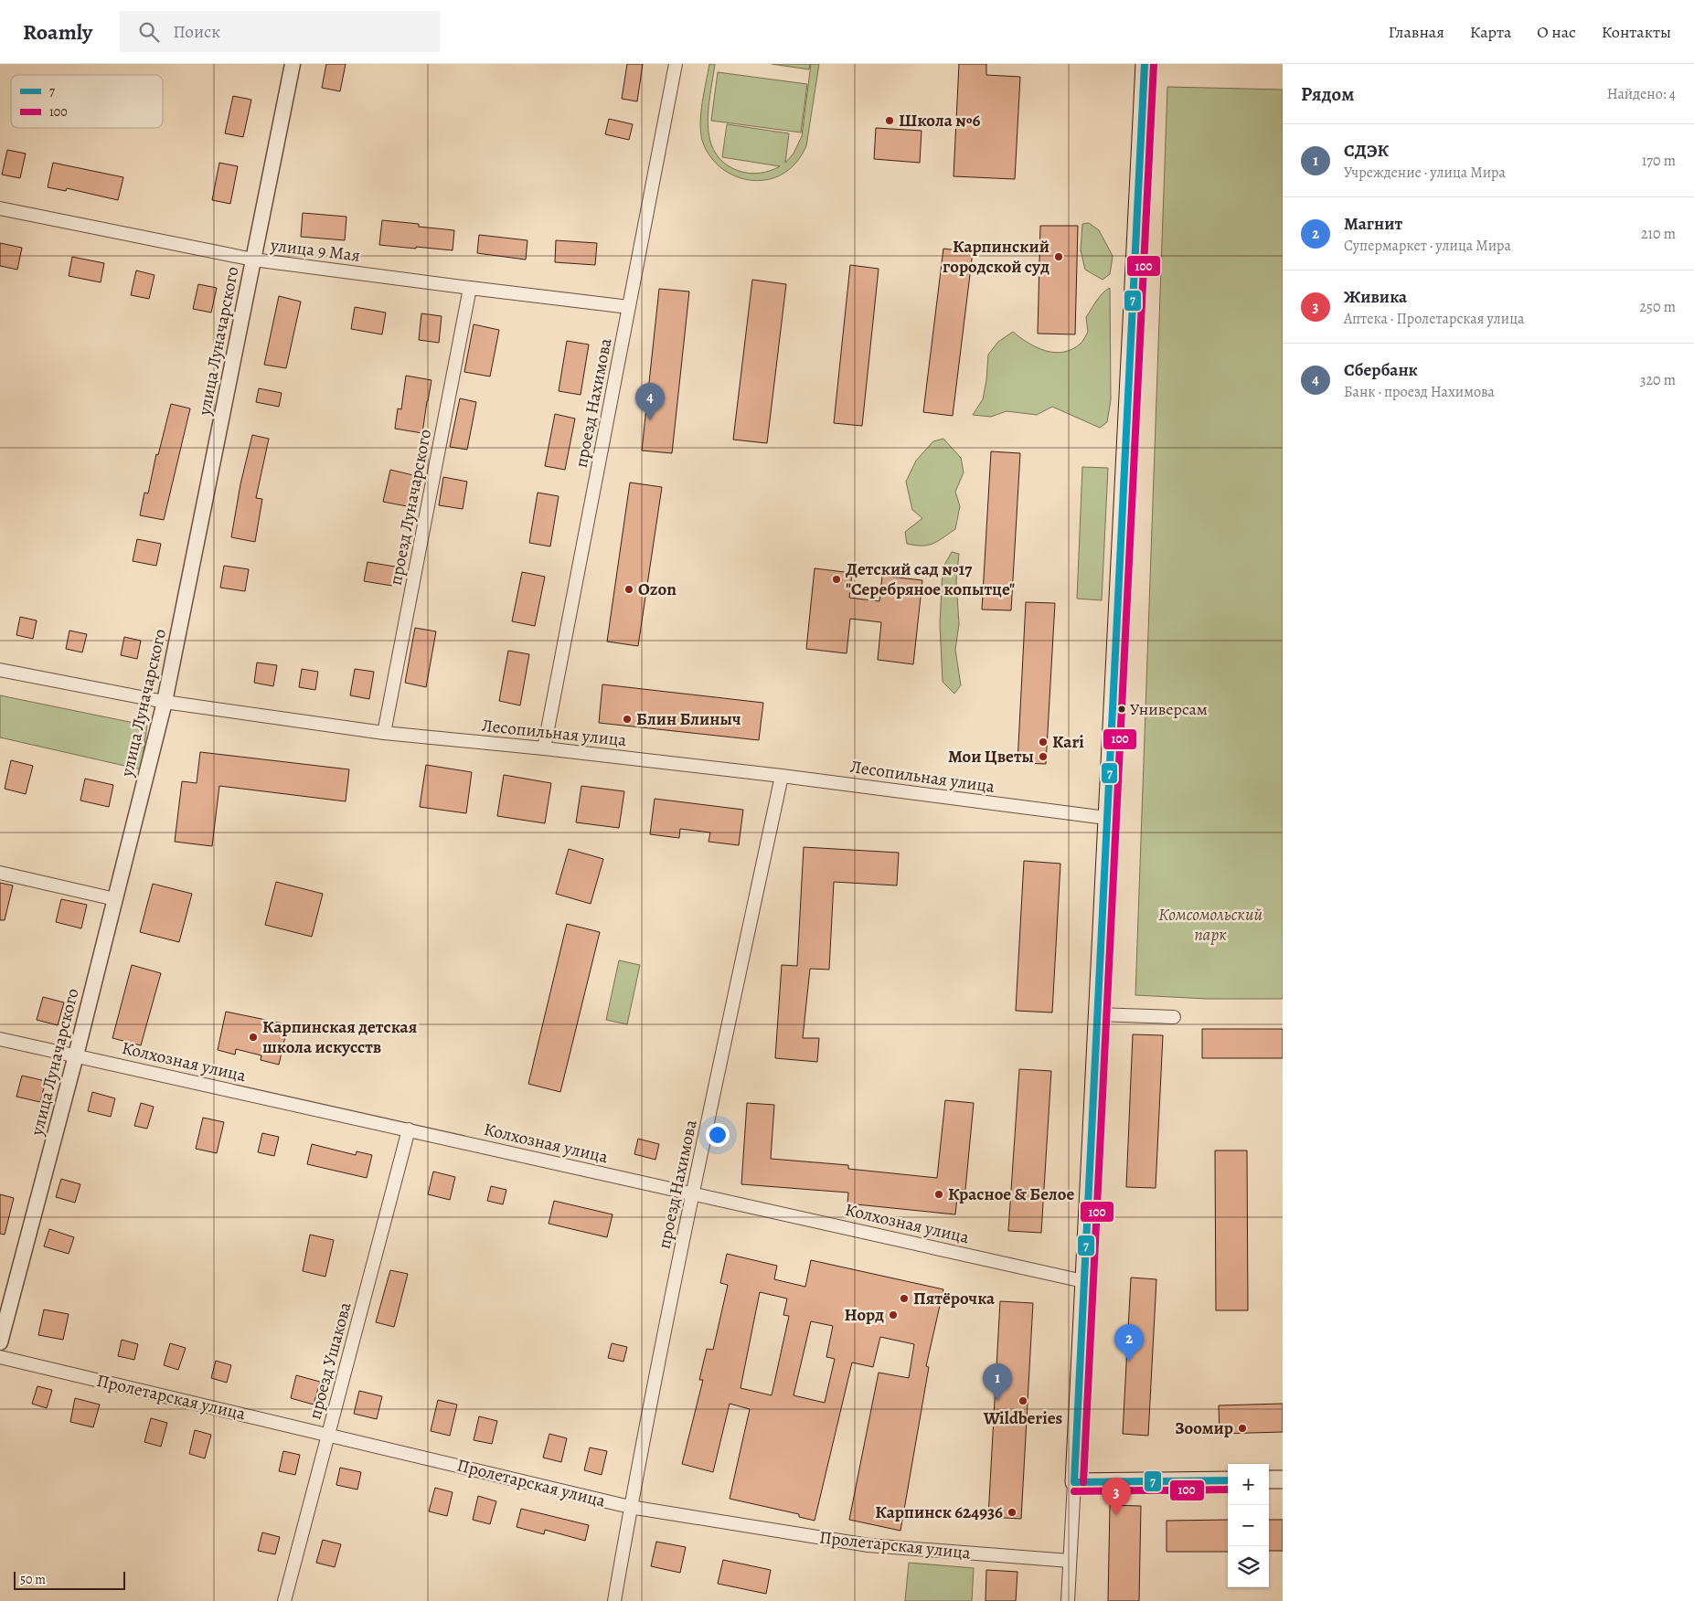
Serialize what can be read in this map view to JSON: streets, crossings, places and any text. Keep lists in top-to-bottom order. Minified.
{"streets":{"street":["улица 9 Мая","улица Луначарского","проезд Нахимова","проезд Луначарского","Лесопильная улица","Колхозная улица","проезд Ушакова","Пролетарская улица"]},"crossings":[["улица 9 Мая","улица Луначарского"],["улица 9 Мая","проезд Нахимова"],["улица 9 Мая","проезд Луначарского"],["улица Луначарского","Лесопильная улица"],["улица Луначарского","Колхозная улица"],["проезд Нахимова","Лесопильная улица"],["проезд Нахимова","Колхозная улица"],["проезд Нахимова","Пролетарская улица"],["проезд Луначарского","Лесопильная улица"],["Колхозная улица","проезд Ушакова"],["проезд Ушакова","Пролетарская улица"]],"parks":["Комсомольский парк"],"places":["Школа №6","Карпинский городской суд","Детский сад №17 \"Серебряное копытце\"","Ozon","Универсам","Блин Блиныч","Kari","Мои Цветы","Карпинская детская школа искусств","Красное & Белое","Пятёрочка","Норд","Wildberies","Зоомир","Карпинск 624936"],"lines":["transit line 7","transit line 100"],"legend":["7","100"],"scale_bar":"50 m","page":{"header":"Roamly","search":"Поиск","nav":["Главная","Карта","О нас","Контакты"],"heading":["Рядом","Найдено: 4"],"list":[{"mark":"1","name":"СДЭК","note":"Учреждение · улица Мира","value":"170 m"},{"mark":"2","name":"Магнит","note":"Супермаркет · улица Мира","value":"210 m"},{"mark":"3","name":"Живика","note":"Аптека · Пролетарская улица","value":"250 m"},{"mark":"4","name":"Сбербанк","note":"Банк · проезд Нахимова","value":"320 m"}],"pins":["4","2","1","3"],"map_buttons":["+","−"],"scale":"50 m"}}
